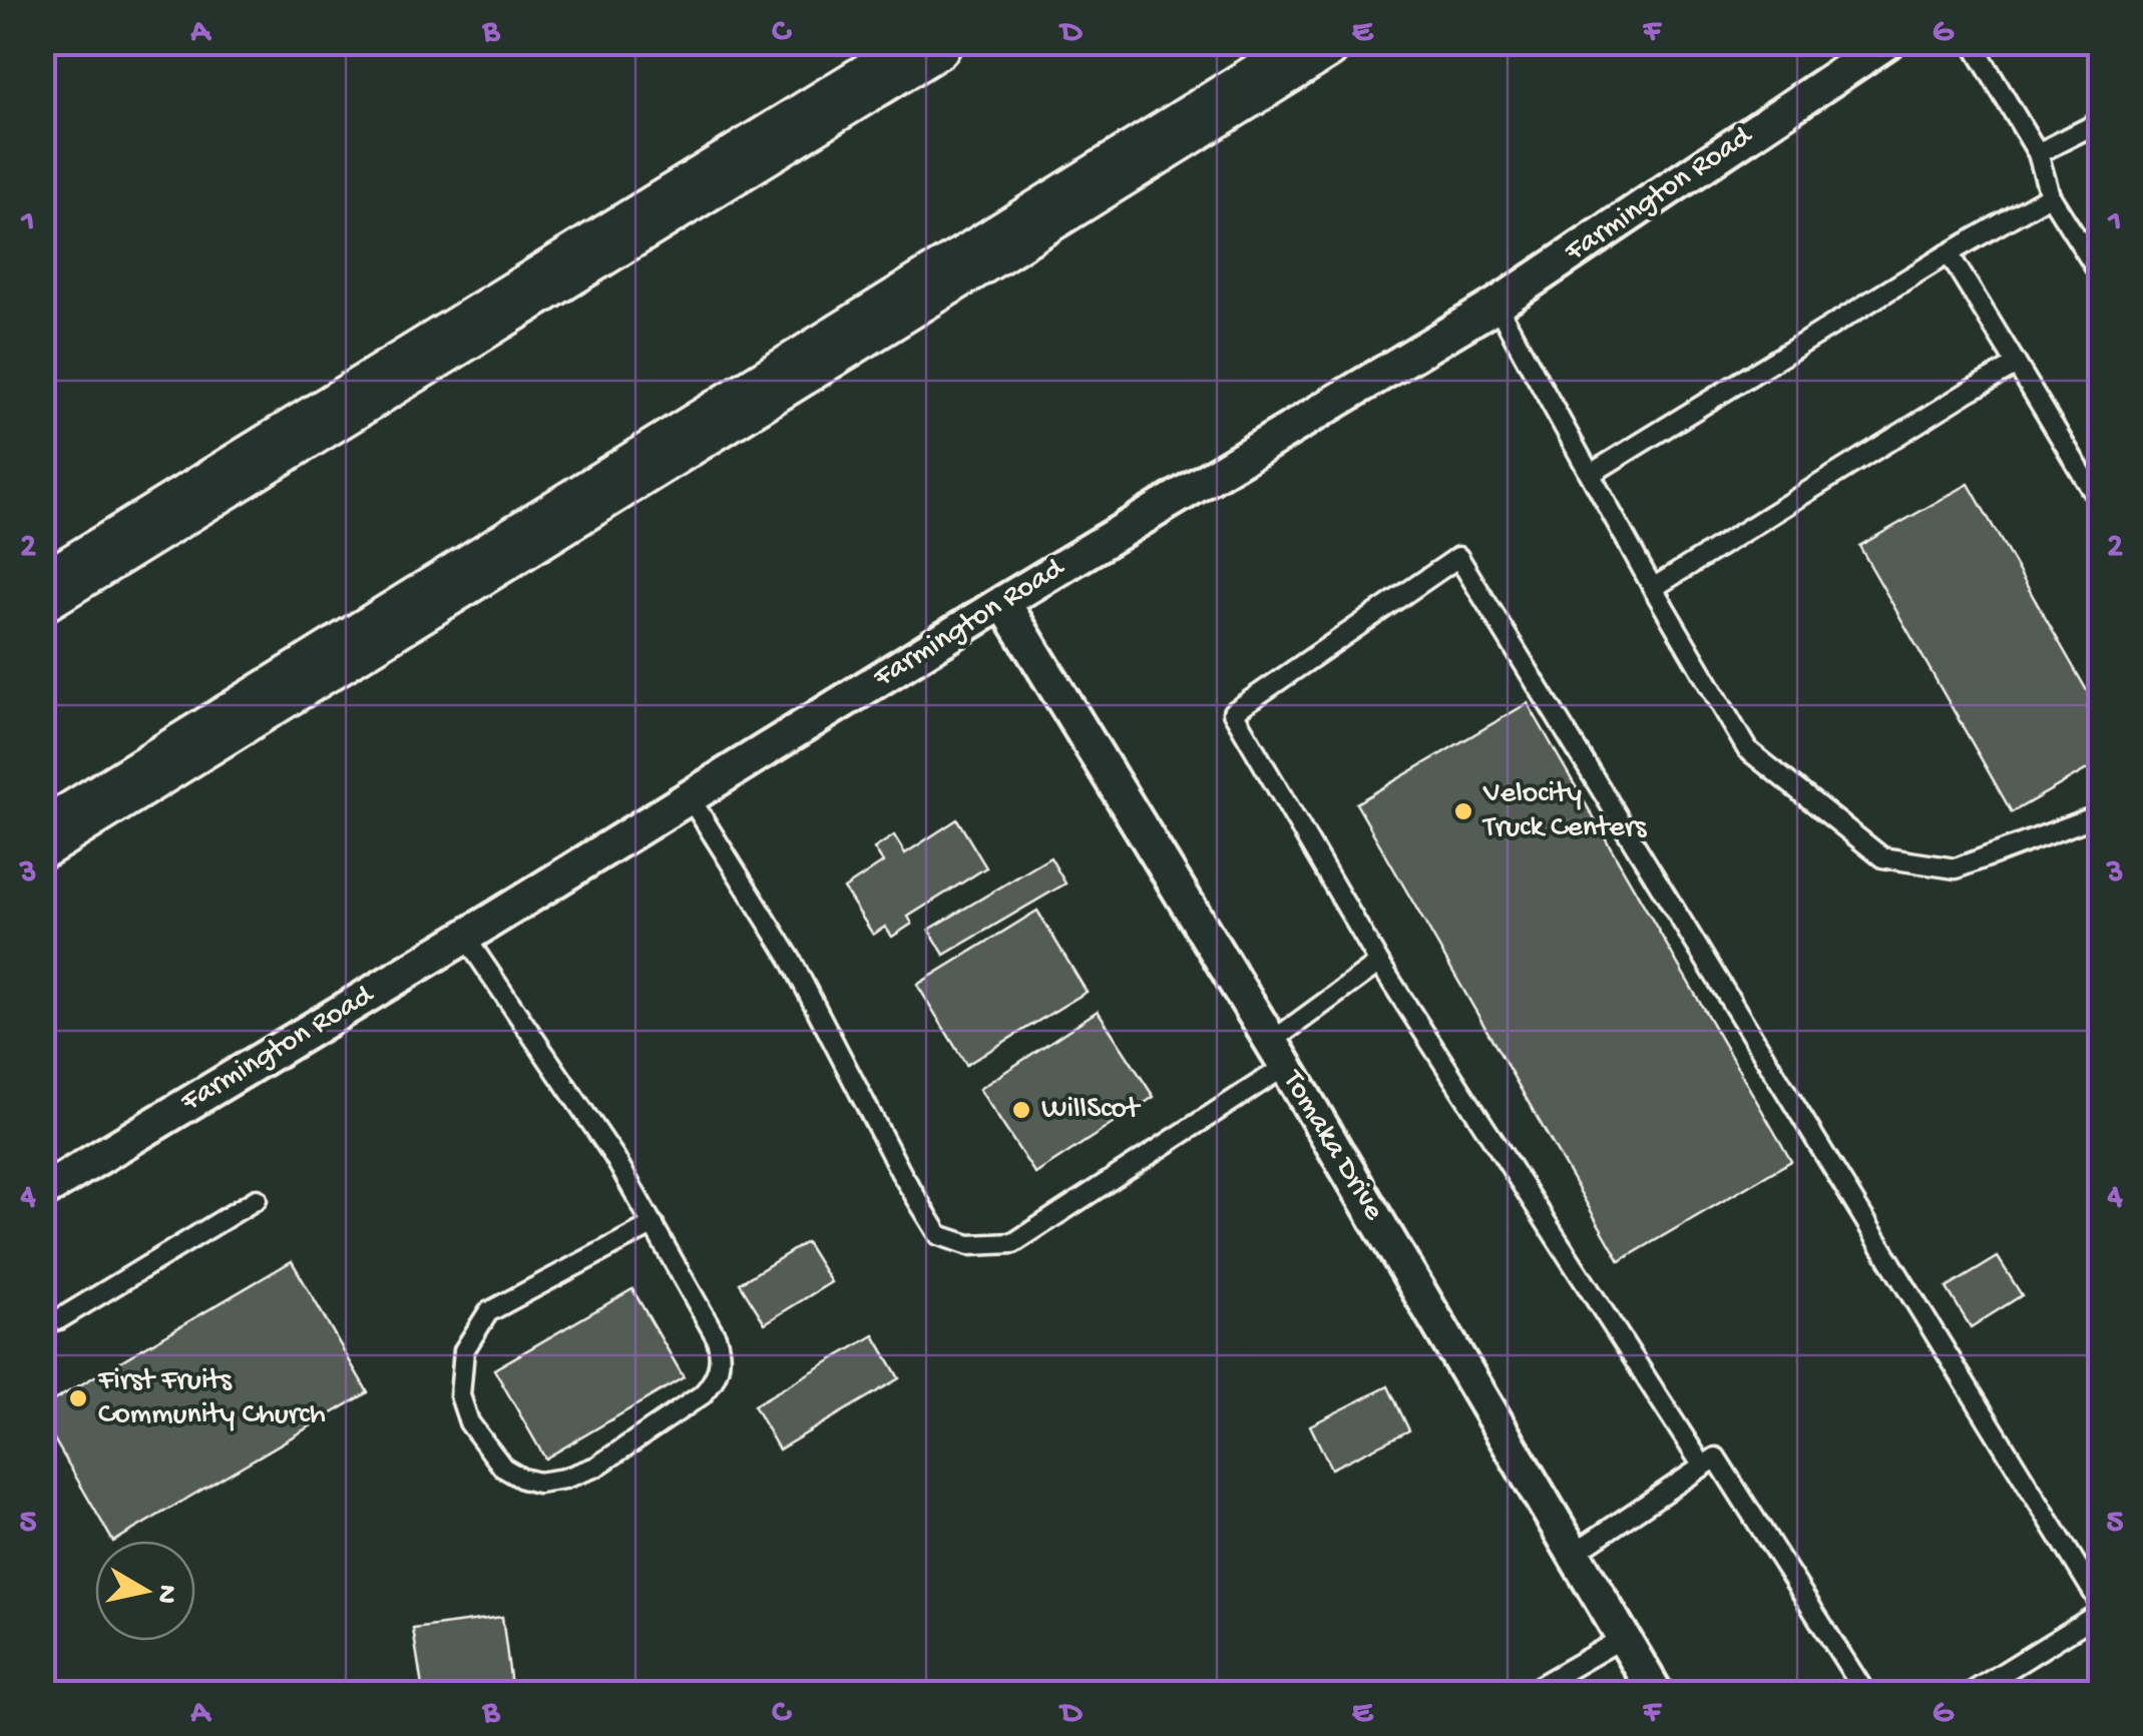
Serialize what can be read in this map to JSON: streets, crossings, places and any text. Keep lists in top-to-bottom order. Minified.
{"streets":{"street":["Farmington Road","Tomaka Drive"]},"crossings":[["Farmington Road","Tomaka Drive"]],"places":["Velocity Truck Centers","WillScot","First Fruits Community Church"],"north":"right","grid":{"columns":["A","B","C","D","E","F","G"],"rows":["1","2","3","4","5"]}}
